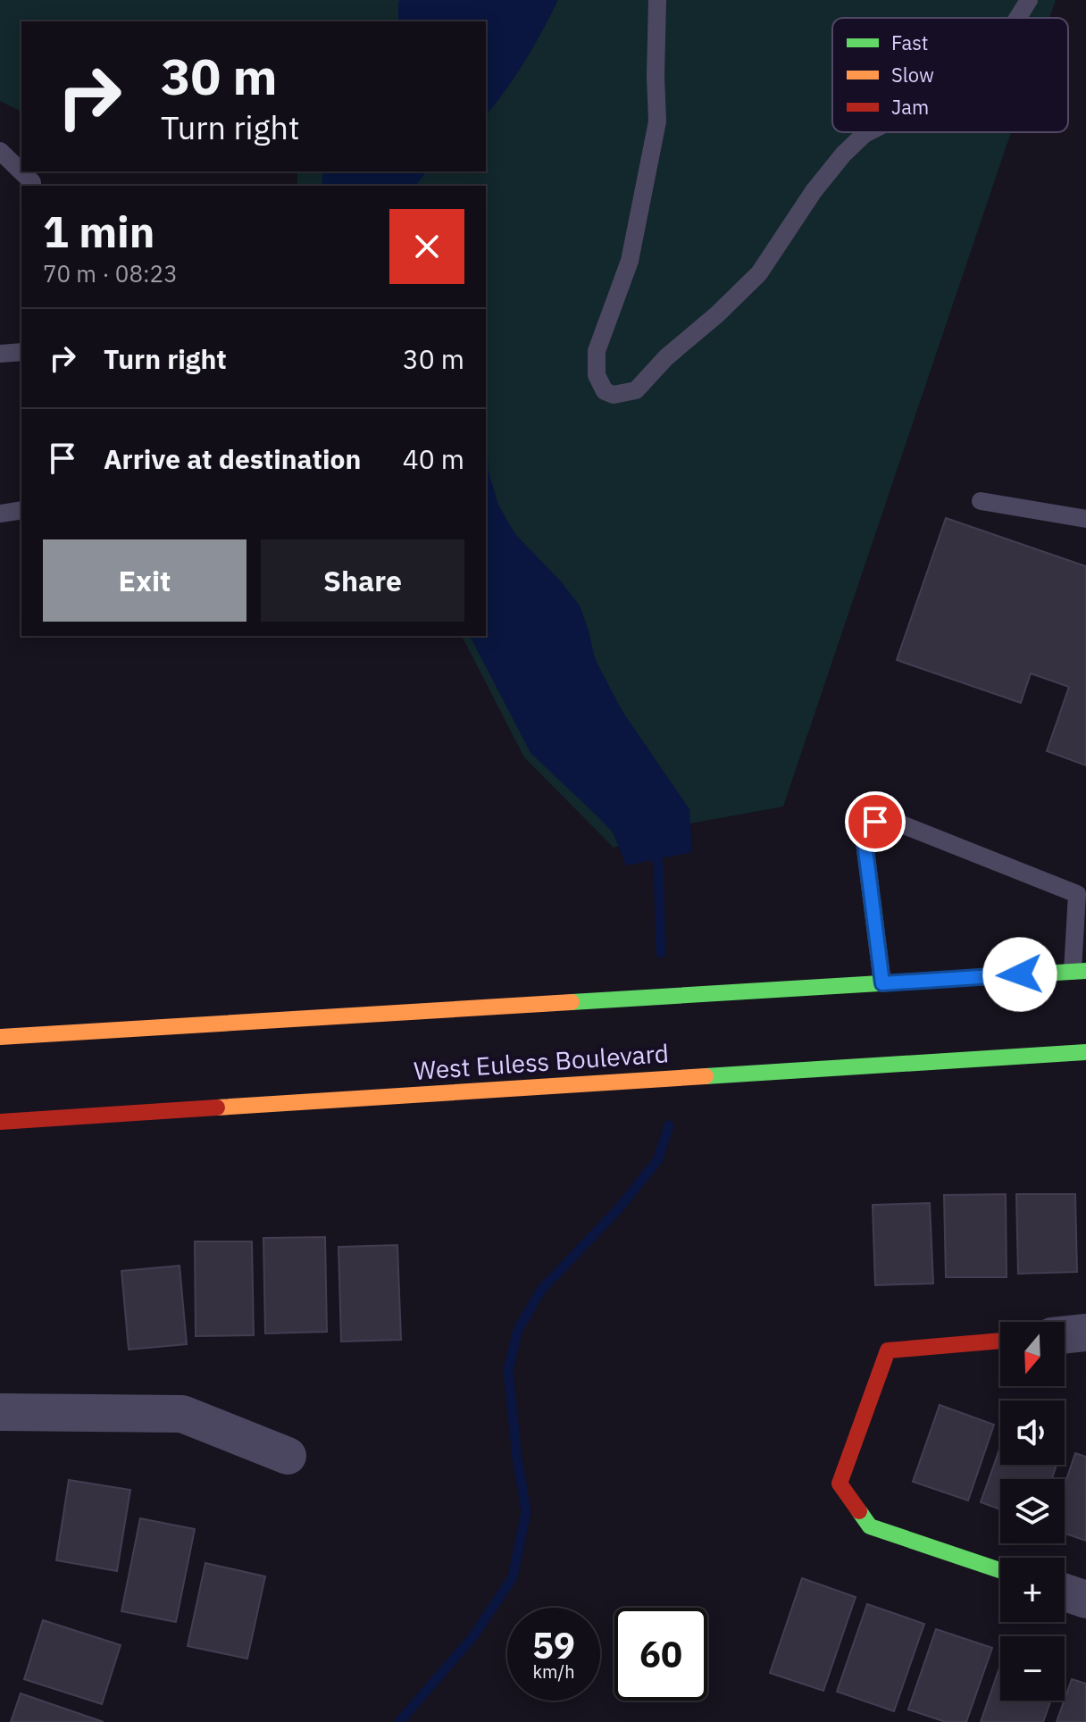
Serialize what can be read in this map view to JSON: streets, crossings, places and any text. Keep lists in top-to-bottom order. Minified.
{"streets":{"main road":["West Euless Boulevard"]},"legend":["Fast","Slow","Jam"],"north":"bottom","page":{"turn":["30 m","Turn right"],"heading":["1 min","70 m · 08:23"],"list":[{"name":"Turn right","value":"30 m"},{"name":"Arrive at destination","value":"40 m"}],"buttons":["Exit","Share"],"map_buttons":["+","−"],"speed":"59 km/h","limit":"60"}}
